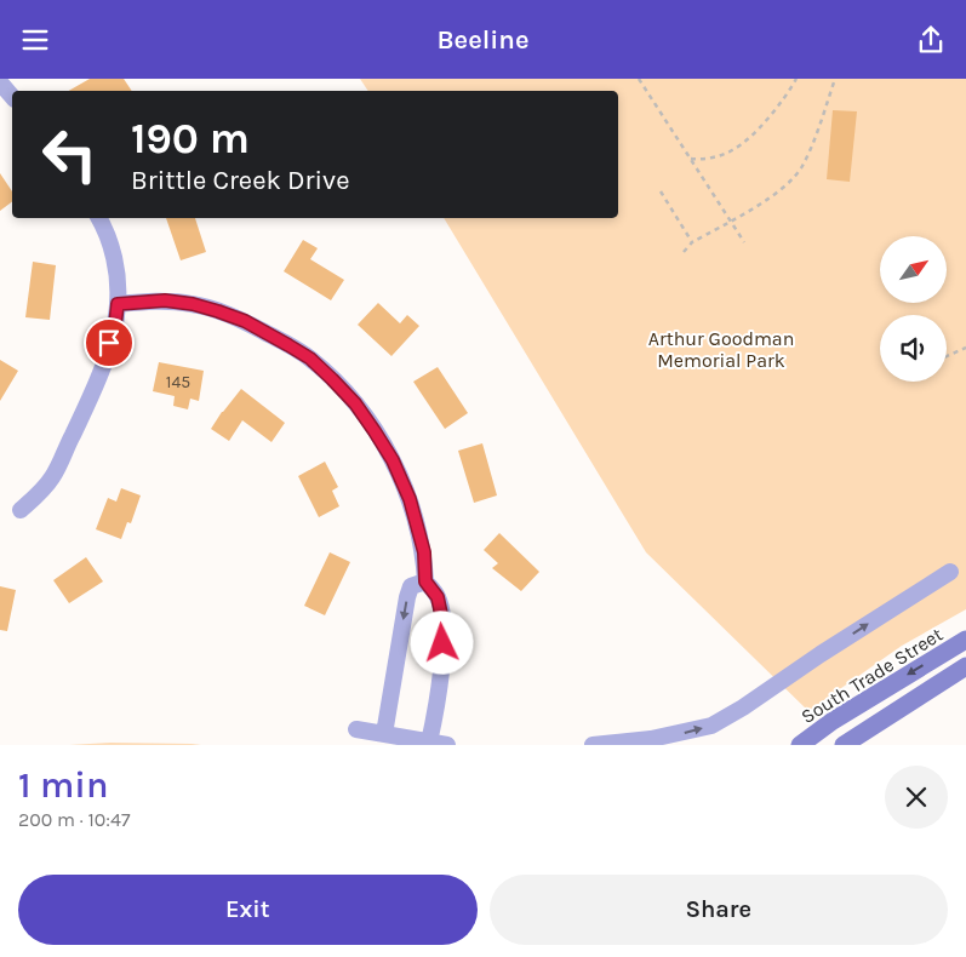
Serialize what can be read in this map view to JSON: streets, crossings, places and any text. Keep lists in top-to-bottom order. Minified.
{"streets":{"main road":["South Trade Street"]},"parks":["Arthur Goodman Memorial Park"],"house_numbers":["145"],"north":"top right","page":{"header":"Beeline","turn":["190 m","Brittle Creek Drive"],"heading":["1 min","200 m · 10:47"],"buttons":["Exit","Share"]}}
